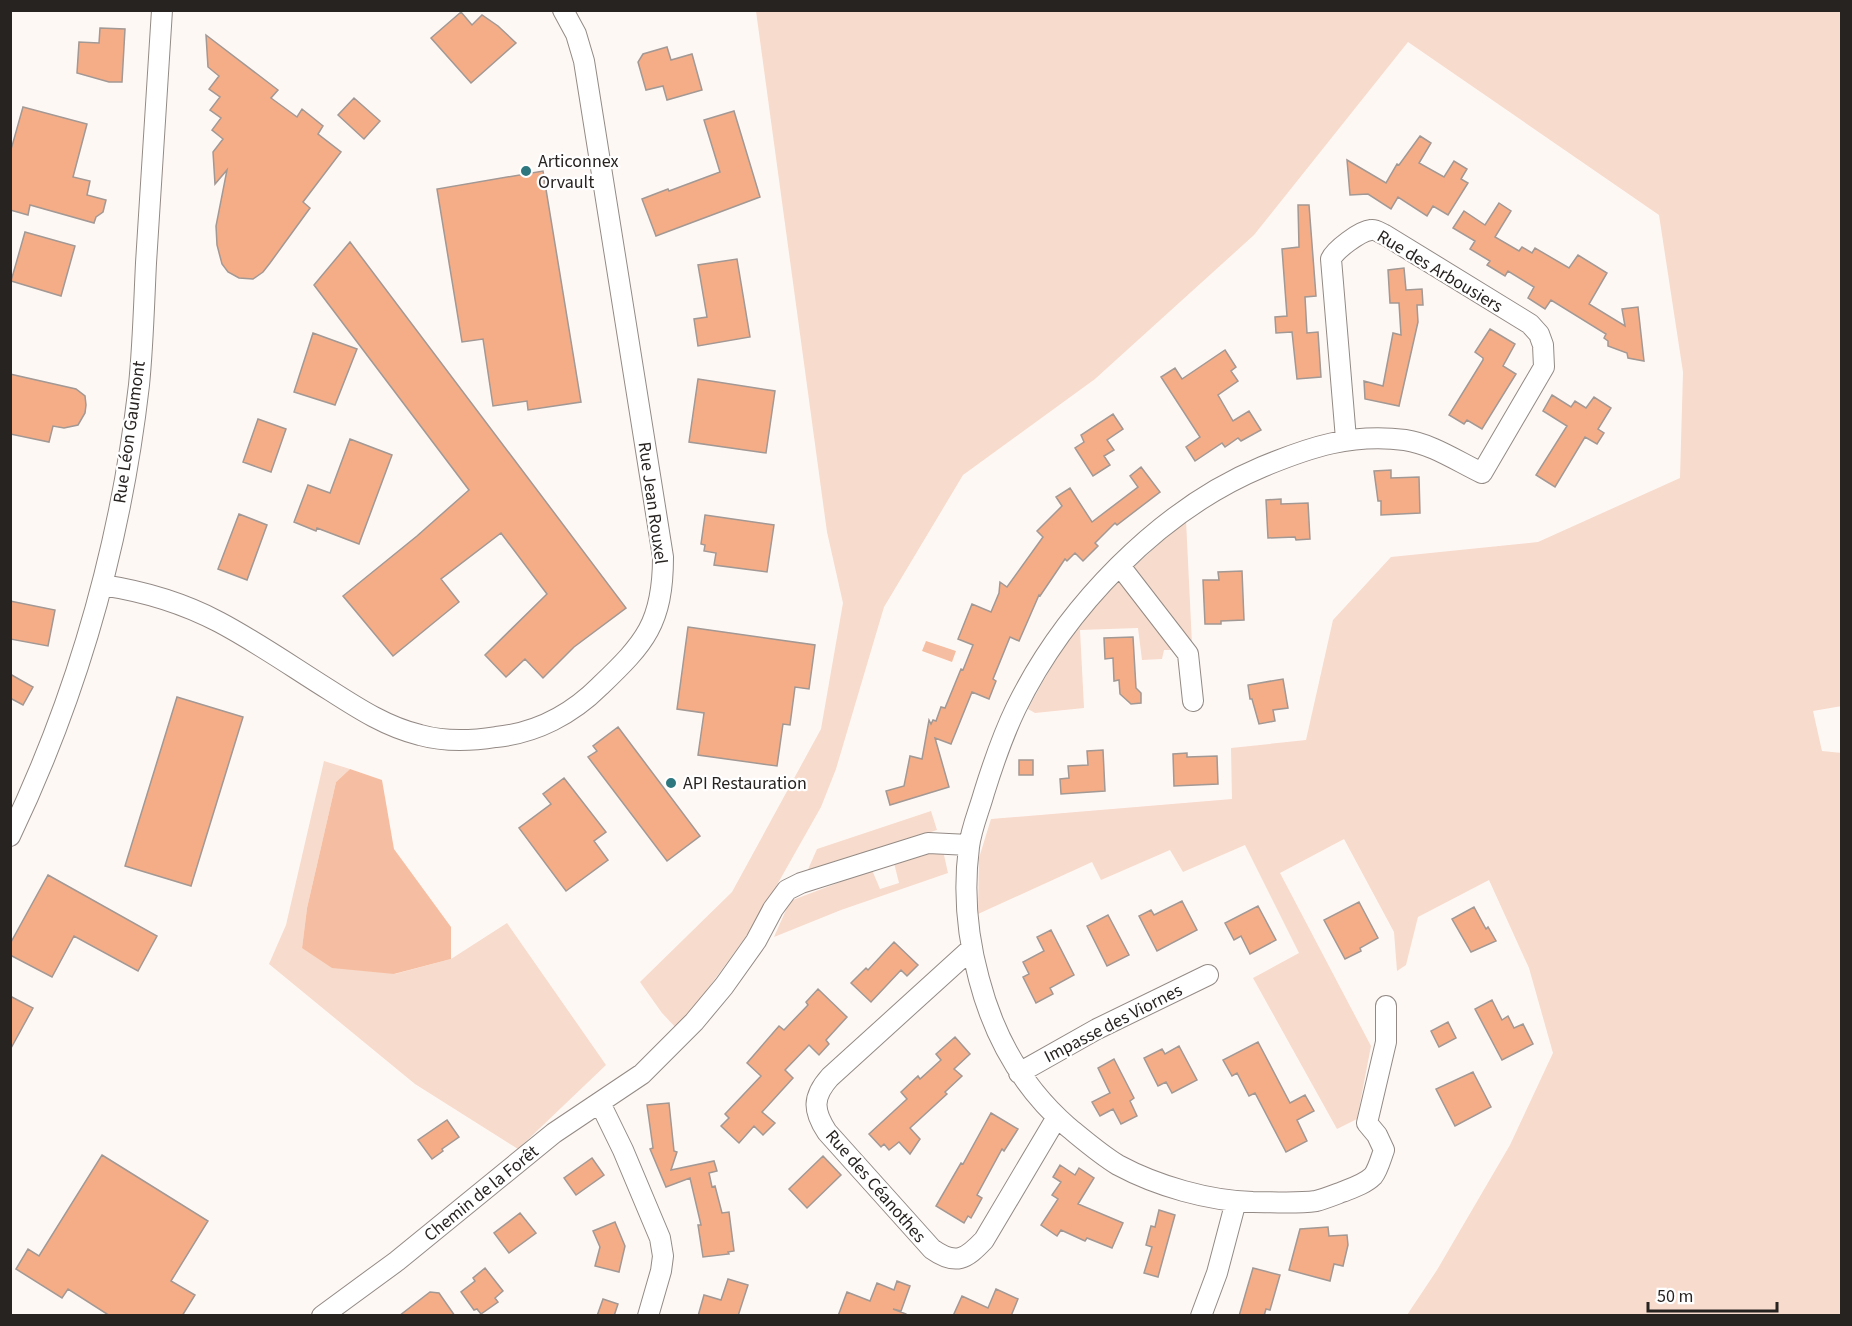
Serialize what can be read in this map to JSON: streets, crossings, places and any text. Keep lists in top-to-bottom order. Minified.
{"streets":{"street":["Rue des Arbousiers","Rue Léon Gaumont","Rue Jean Rouxel","Impasse des Viornes","Rue des Céanothes","Chemin de la Forêt"]},"crossings":[["Rue Léon Gaumont","Rue Jean Rouxel"]],"places":["Articonnex Orvault","API Restauration"],"scale_bar":"50 m"}
